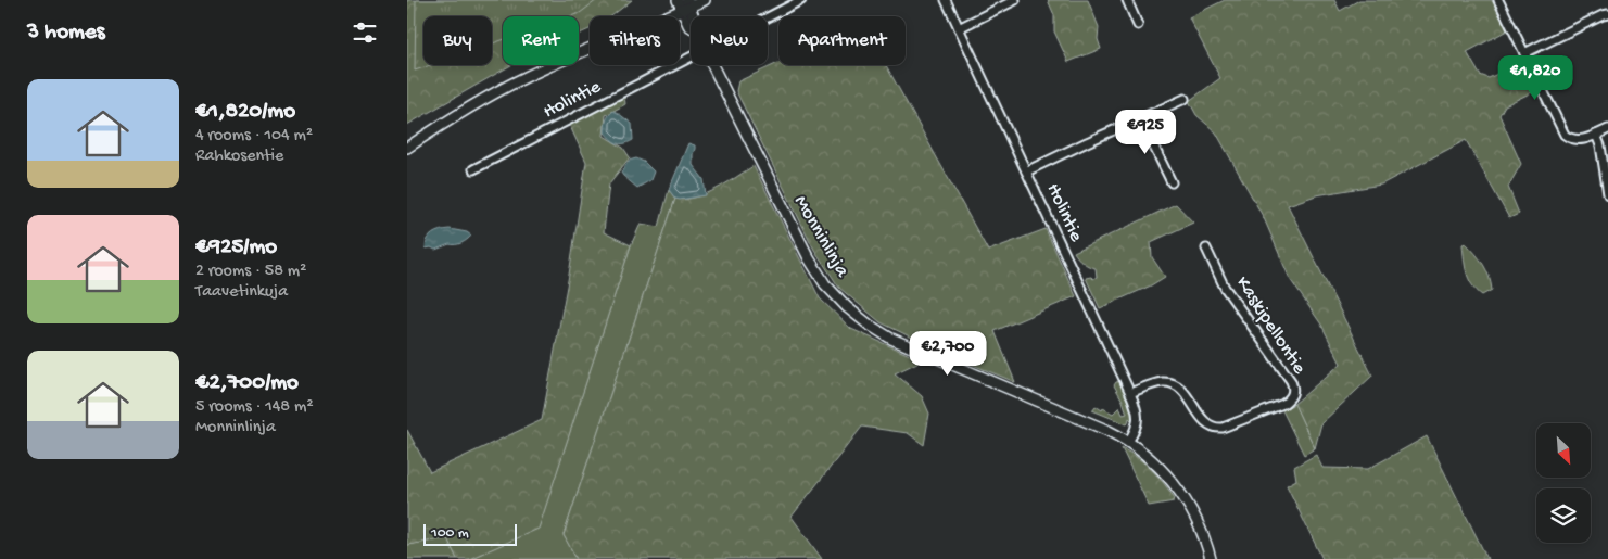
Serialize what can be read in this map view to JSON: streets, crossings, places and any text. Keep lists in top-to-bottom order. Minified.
{"streets":{"street":["Holintie","Monninlinja","Kaskipellontie"]},"crossings":[["Holintie","Monninlinja"],["Holintie","Kaskipellontie"]],"scale_bar":"100 m","north":"bottom right","page":{"heading":"3 homes","chip":["Buy","Rent","Filters","New","Apartment"],"price":["€1,820","€925","€2,700"],"list":[{"name":"€1,820/mo","note":"4 rooms · 104 m² · Rahkosentie"},{"name":"€925/mo","note":"2 rooms · 58 m² · Taavetinkuja"},{"name":"€2,700/mo","note":"5 rooms · 148 m² · Monninlinja"}],"scale":"100 m"}}
